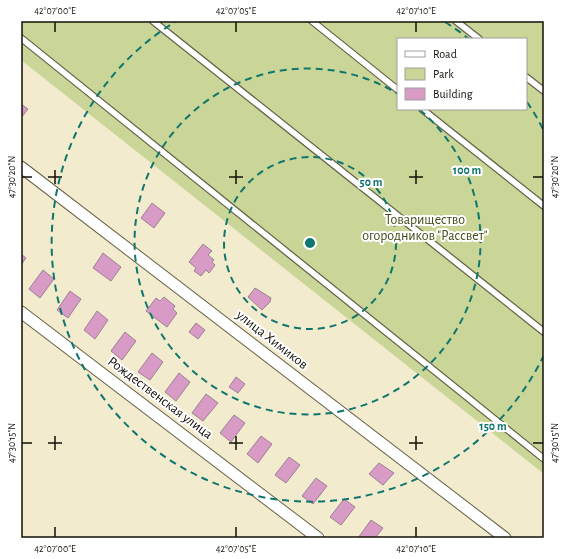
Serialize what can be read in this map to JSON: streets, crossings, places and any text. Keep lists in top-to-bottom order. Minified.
{"streets":{"street":["улица Химиков","Рождественская улица"]},"parks":["Товарищество огородников \"Рассвет\""],"legend":["Road","Park","Building"],"coordinates":["42°07'00\"E","42°07'05\"E","42°07'10\"E","47°30'20\"N","47°30'15\"N"],"rings":["100 m","50 m","150 m"]}
